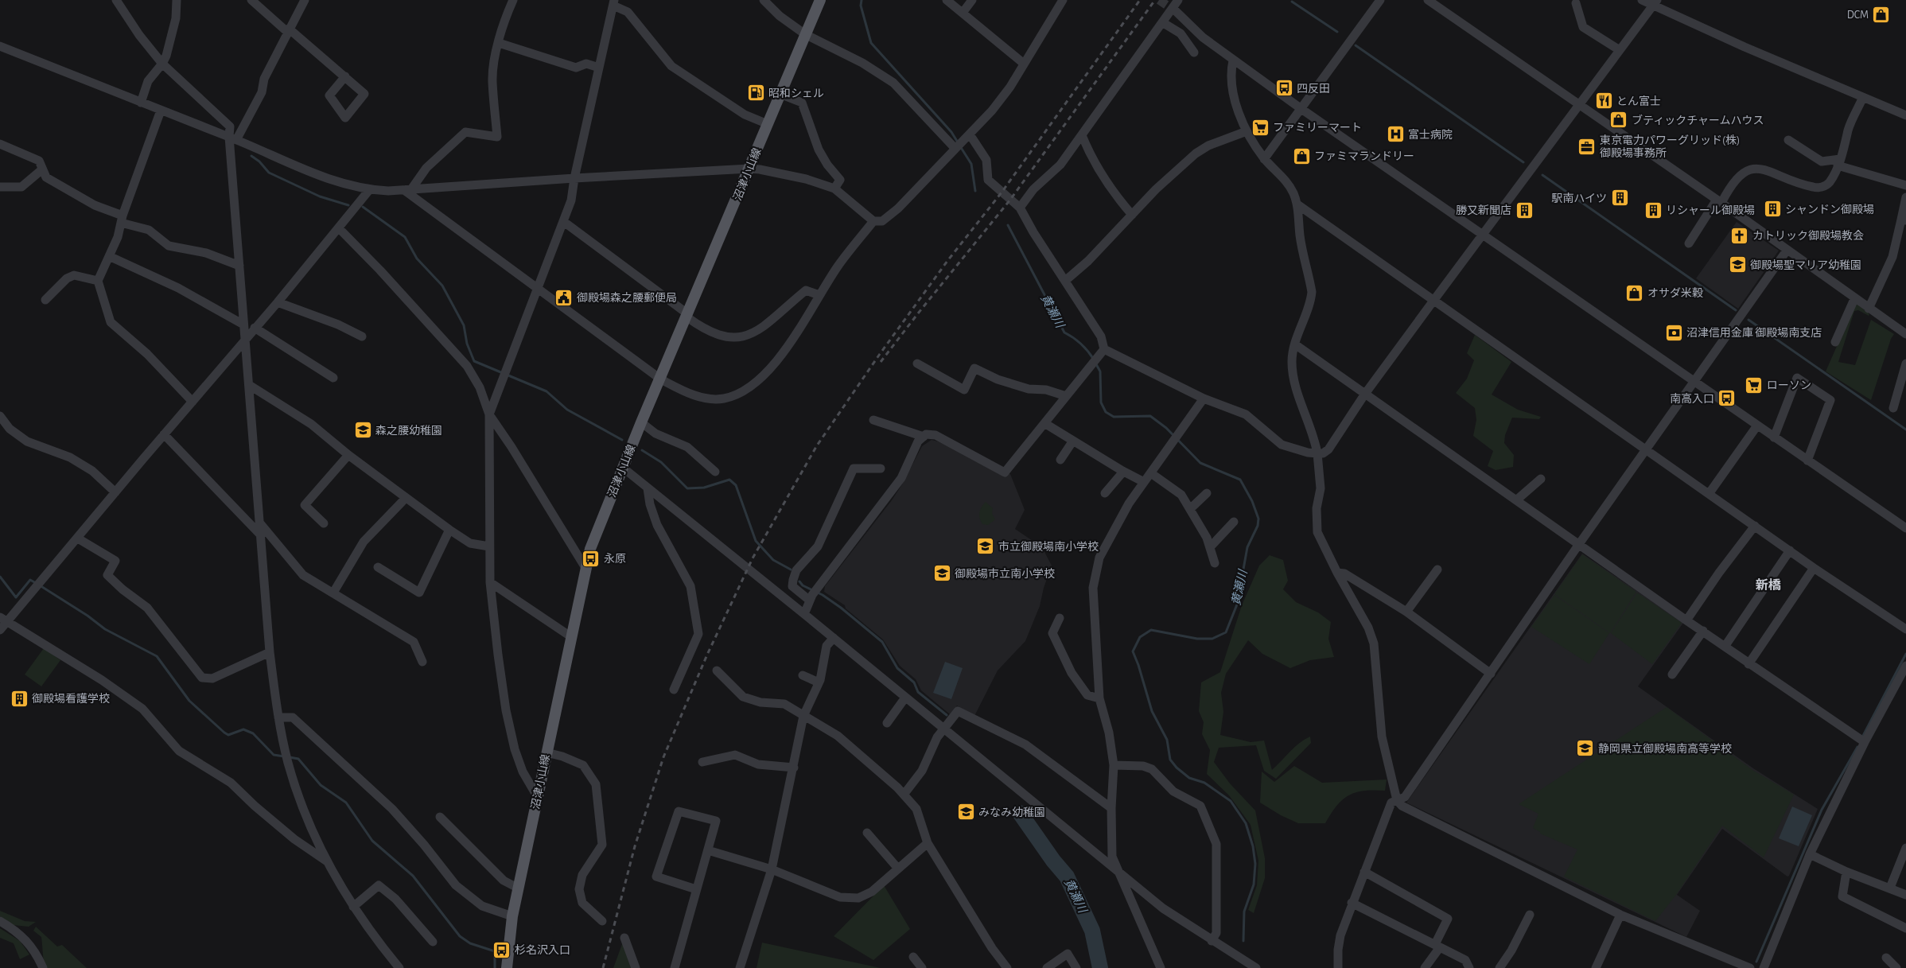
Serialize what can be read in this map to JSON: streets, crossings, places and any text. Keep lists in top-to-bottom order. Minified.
{"streets":{"main road":["沼津小山線"]},"districts":["新橋"],"water":["黄瀬川"],"places":{"shop":["DCM","ブティックチャームハウス","ファミマランドリー","オサダ米穀"],"bus stop":["四反田","南高入口","永原","杉名沢入口"],"fuel station":["昭和シェル"],"restaurant":["とん富士"],"supermarket":["ファミリーマート","ローソン"],"hospital":["富士病院"],"office":["東京電力パワーグリッド(株) 御殿場事務所"],"building":["駅南ハイツ","シャンドン御殿場","勝又新聞店","リシャール御殿場","御殿場看護学校"],"church":["カトリック御殿場教会"],"school or university":["御殿場聖マリア幼稚園","森之腰幼稚園","市立御殿場南小学校","御殿場市立南小学校","静岡県立御殿場南高等学校","みなみ幼稚園"],"public building":["御殿場森之腰郵便局"],"bank":["沼津信用金庫 御殿場南支店"]}}
